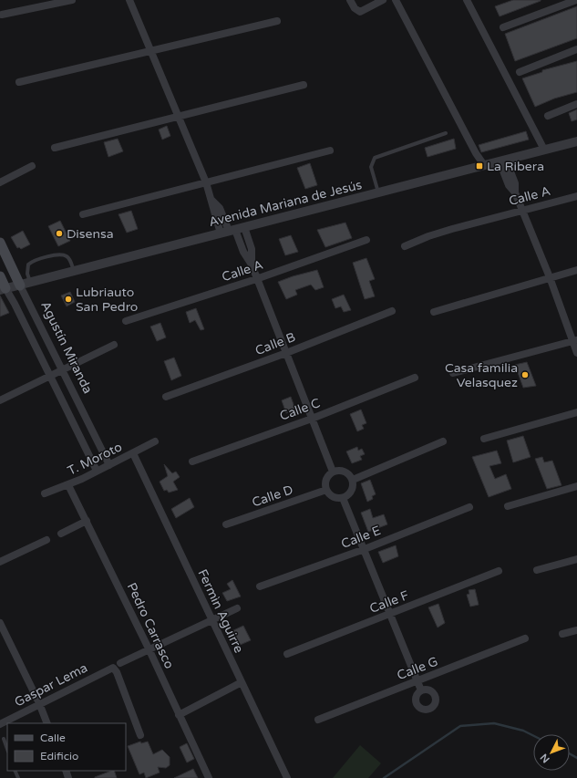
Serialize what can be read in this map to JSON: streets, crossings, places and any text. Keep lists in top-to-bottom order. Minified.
{"streets":{"main road":["Agustín Miranda"],"street":["Calle A","Avenida Mariana de Jesús","Calle B","Calle C","T. Moroto","Calle D","Calle E","Calle F","Fermìn Aguirre","Pedro Carrasco","Calle G","Gaspar Lema"]},"crossings":[["Avenida Mariana de Jesús","Agustín Miranda"],["Agustín Miranda","T. Moroto"],["T. Moroto","Fermìn Aguirre"],["T. Moroto","Pedro Carrasco"]],"places":{"transit":["La Ribera"],"other":["Disensa","Lubriauto San Pedro","Casa familia Velasquez"]},"legend":["Calle","Edificio"],"north":"bottom left"}
